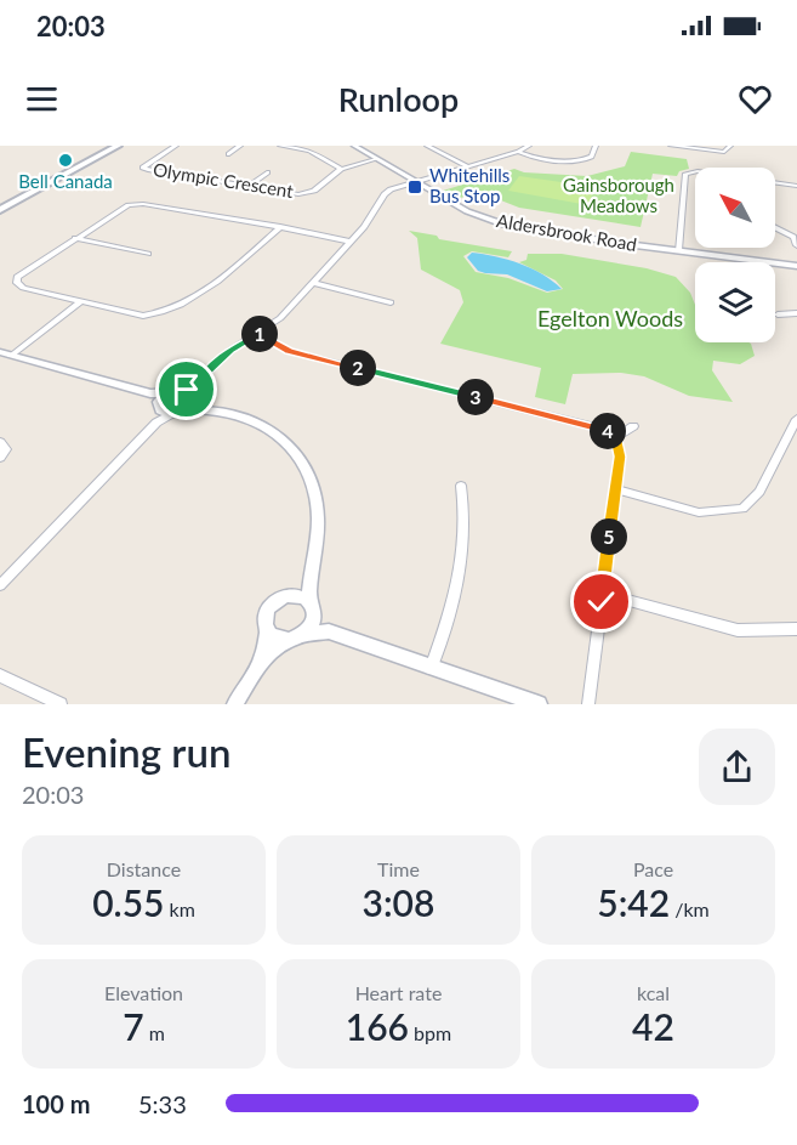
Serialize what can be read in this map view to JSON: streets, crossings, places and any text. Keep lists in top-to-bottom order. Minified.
{"streets":{"street":["Olympic Crescent","Aldersbrook Road"]},"crossings":[["Olympic Crescent","Aldersbrook Road"]],"parks":["Gainsborough Meadows","Egelton Woods"],"places":{"other":["Bell Canada"],"transit":["Whitehills Bus Stop"]},"north":"top left","page":{"status":"20:03","header":"Runloop","pins":["1","2","3","4","5"],"heading":["Evening run","20:03"],"stats":[["Distance","0.55 km"],["Time","3:08"],["Pace","5:42 /km"],["Elevation","7 m"],["Heart rate","166 bpm"],["kcal","42"]],"list":[{"name":"100 m","note":"5:33"}]}}
